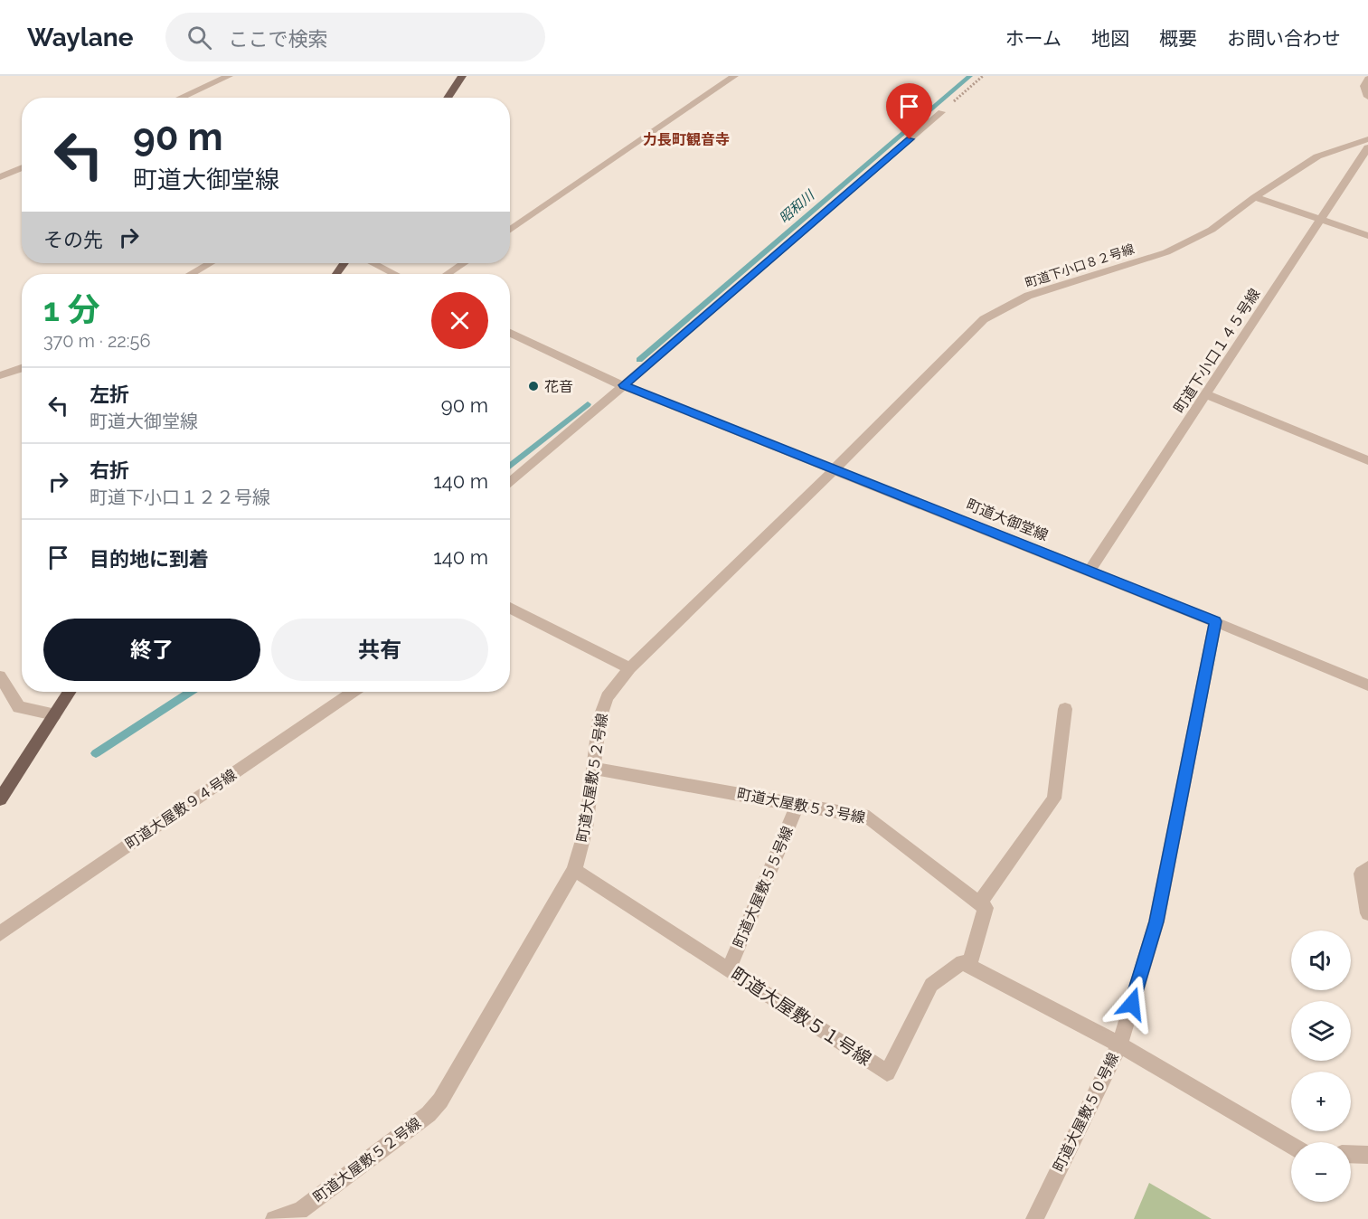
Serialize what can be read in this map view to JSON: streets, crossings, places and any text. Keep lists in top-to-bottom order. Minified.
{"streets":{"street":["町道下小口８２号線","町道下小口１４５号線","町道大御堂線","町道大屋敷５２号線","町道大屋敷５３号線","町道大屋敷９４号線","町道大屋敷５５号線","町道大屋敷５１号線","町道大屋敷５０号線"]},"crossings":[["町道下小口８２号線","町道大御堂線"],["町道下小口８２号線","町道大屋敷５２号線"],["町道下小口１４５号線","町道大御堂線"],["町道大御堂線","町道大屋敷５２号線"],["町道大御堂線","町道大屋敷５０号線"],["町道大屋敷５２号線","町道大屋敷５３号線"],["町道大屋敷５２号線","町道大屋敷５１号線"],["町道大屋敷５３号線","町道大屋敷５５号線"],["町道大屋敷５５号線","町道大屋敷５１号線"]],"districts":["力長町観音寺"],"water":["昭和川"],"places":["花音"],"page":{"header":"Waylane","search":"ここで検索","nav":["ホーム","地図","概要","お問い合わせ"],"turn":["90 m","町道大御堂線"],"then":"その先","heading":["1 分","370 m · 22:56"],"list":[{"name":"左折","note":"町道大御堂線","value":"90 m"},{"name":"右折","note":"町道下小口１２２号線","value":"140 m"},{"name":"目的地に到着","value":"140 m"}],"buttons":["終了","共有"],"map_buttons":["+","−"]}}
